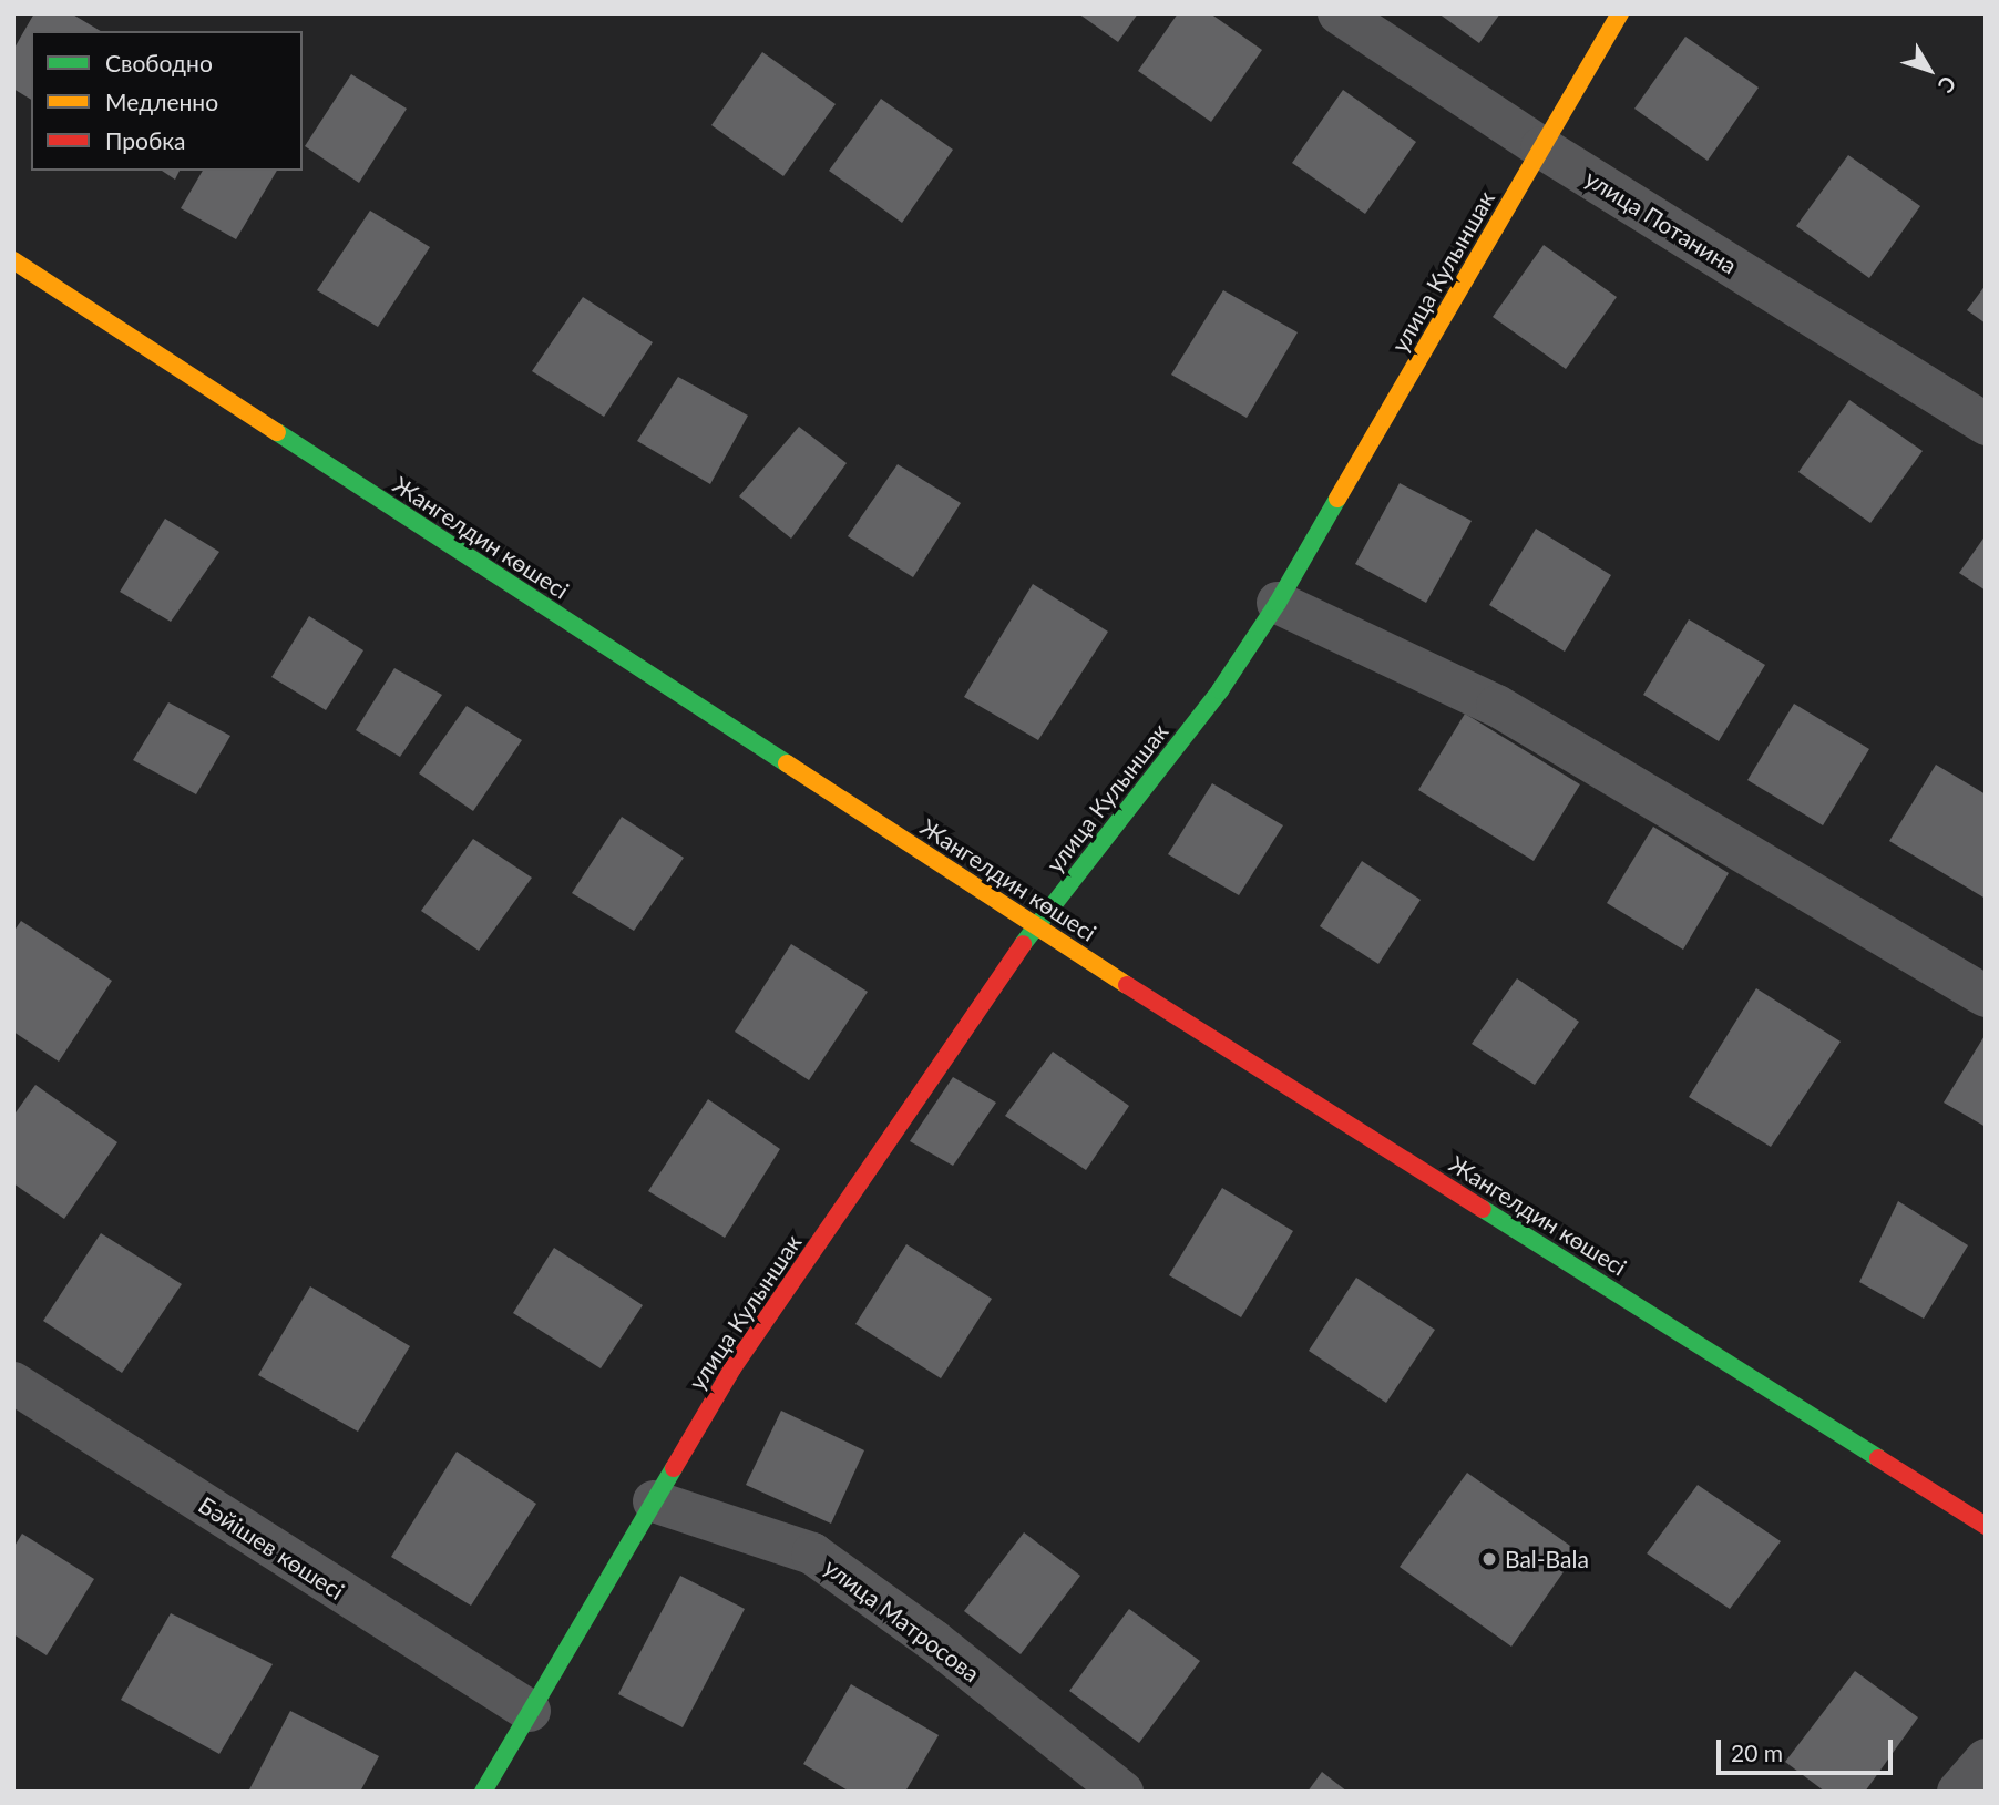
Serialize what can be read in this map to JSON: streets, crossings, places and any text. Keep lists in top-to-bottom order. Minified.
{"streets":{"main road":["улица Кулыншак","Жангелдин көшесі"],"street":["улица Потанина","Бәйішев көшесі","улица Матросова"]},"crossings":[["улица Потанина","улица Кулыншак"],["улица Кулыншак","Жангелдин көшесі"],["улица Кулыншак","Бәйішев көшесі"],["улица Кулыншак","улица Матросова"]],"places":["Bal-Bala"],"legend":["Свободно","Медленно","Пробка"],"scale_bar":"20 m","north":"bottom right"}
